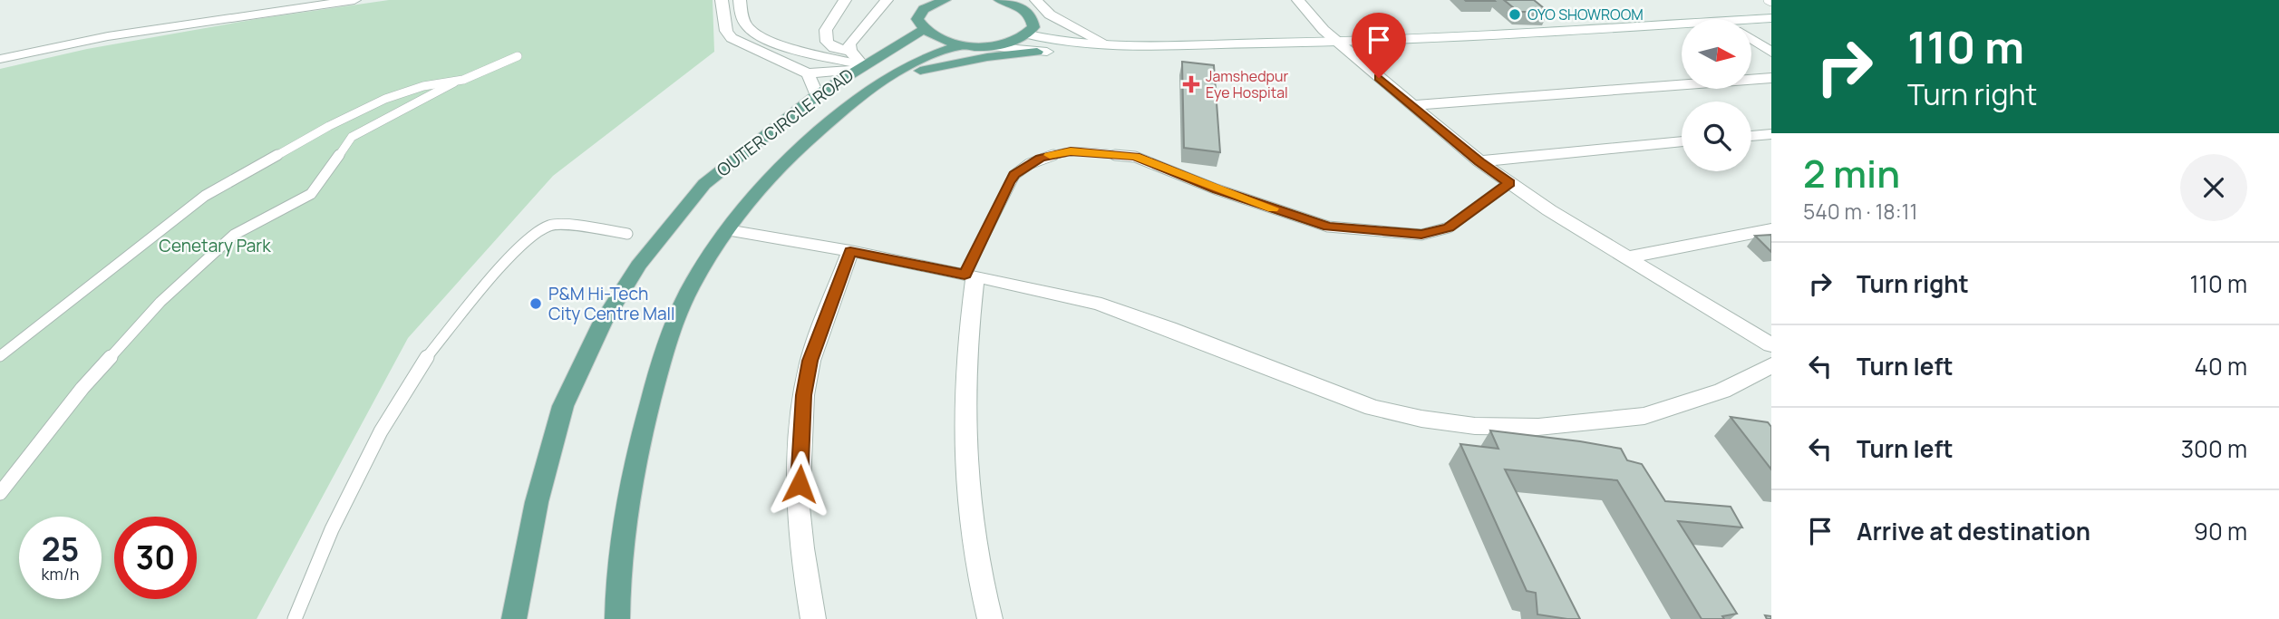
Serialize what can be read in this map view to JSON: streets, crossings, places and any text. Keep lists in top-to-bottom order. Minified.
{"streets":{"main road":["OUTER CIRCLE ROAD"]},"parks":["Cenetary Park"],"places":{"other":["OYO SHOWROOM","P&M Hi-Tech City Centre Mall"],"health":["Jamshedpur Eye Hospital"]},"north":"right","page":{"turn":["110 m","Turn right"],"heading":["2 min","540 m · 18:11"],"list":[{"name":"Turn right","value":"110 m"},{"name":"Turn left","value":"40 m"},{"name":"Turn left","value":"300 m"},{"name":"Arrive at destination","value":"90 m"}],"speed":"25 km/h","limit":"30"}}
